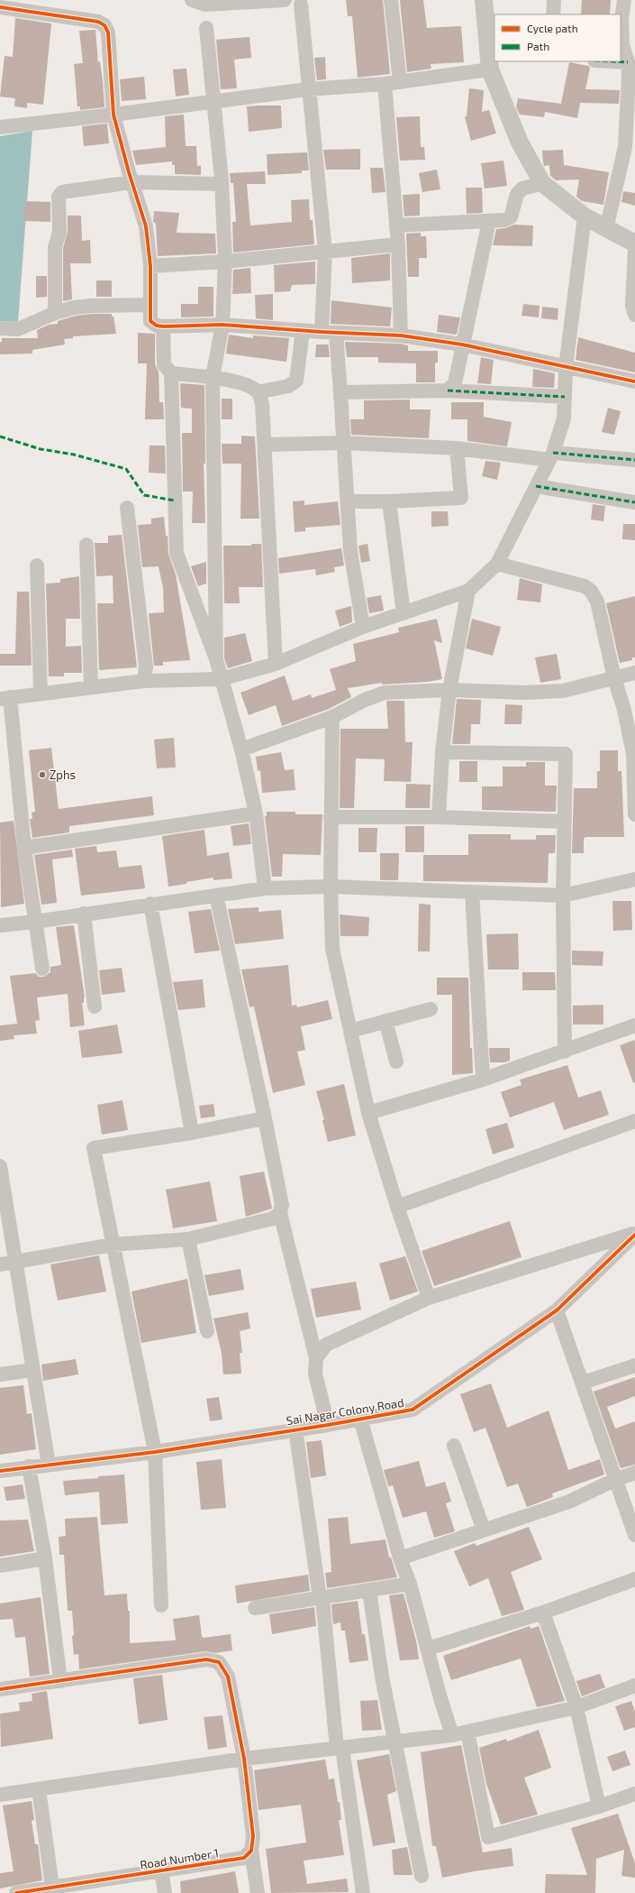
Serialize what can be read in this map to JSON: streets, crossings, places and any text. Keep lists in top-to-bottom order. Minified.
{"streets":{"street":["Sai Nagar Colony Road","Road Number 1"]},"places":["Zphs"],"legend":["Cycle path","Path"]}
